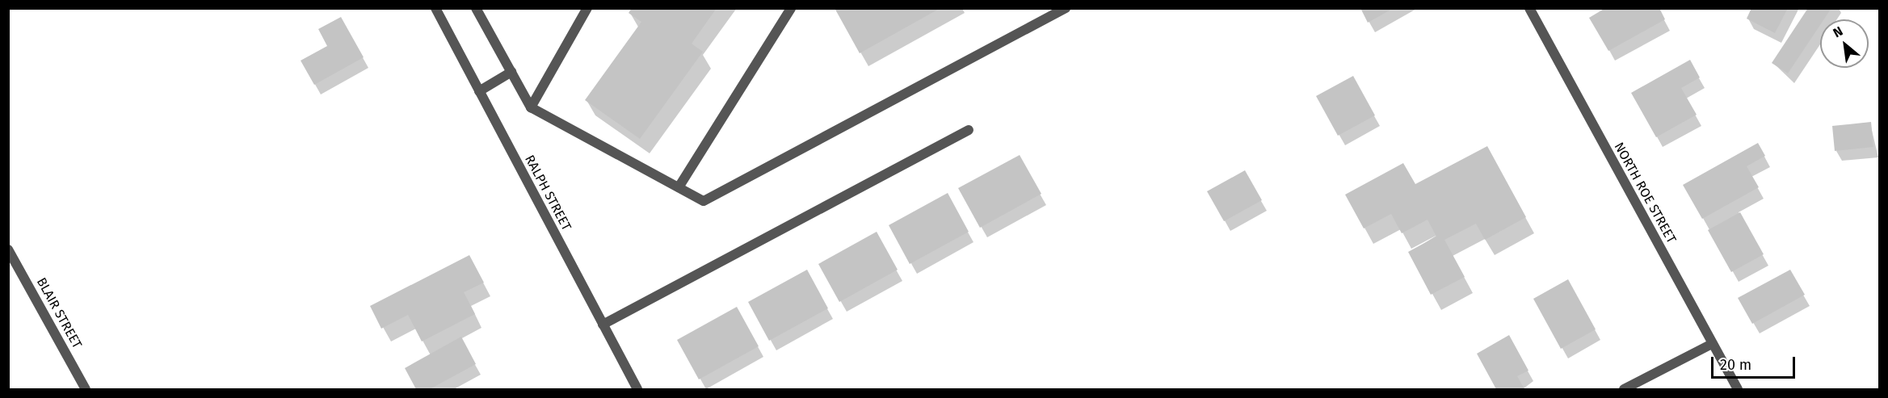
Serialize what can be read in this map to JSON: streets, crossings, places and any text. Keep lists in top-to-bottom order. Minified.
{"streets":{"street":["RALPH STREET","NORTH ROE STREET","BLAIR STREET"]},"scale_bar":"20 m","north":"top left"}
